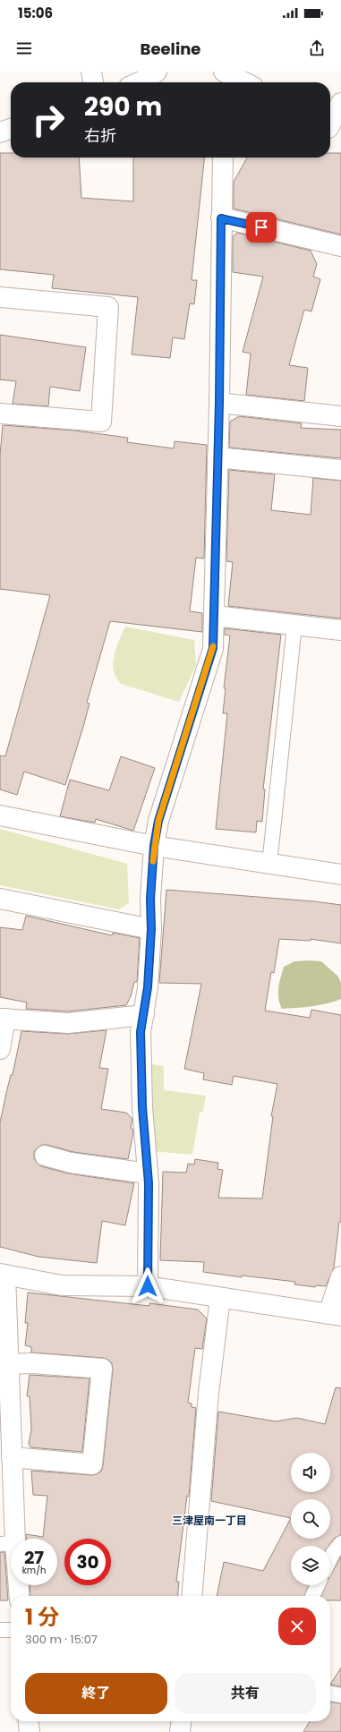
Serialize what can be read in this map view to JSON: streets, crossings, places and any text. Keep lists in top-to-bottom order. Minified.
{"districts":["三津屋南一丁目"],"page":{"status":"15:06","header":"Beeline","turn":["290 m","右折"],"speed":"27 km/h","limit":"30","heading":["1 分","300 m · 15:07"],"buttons":["終了","共有"]}}
